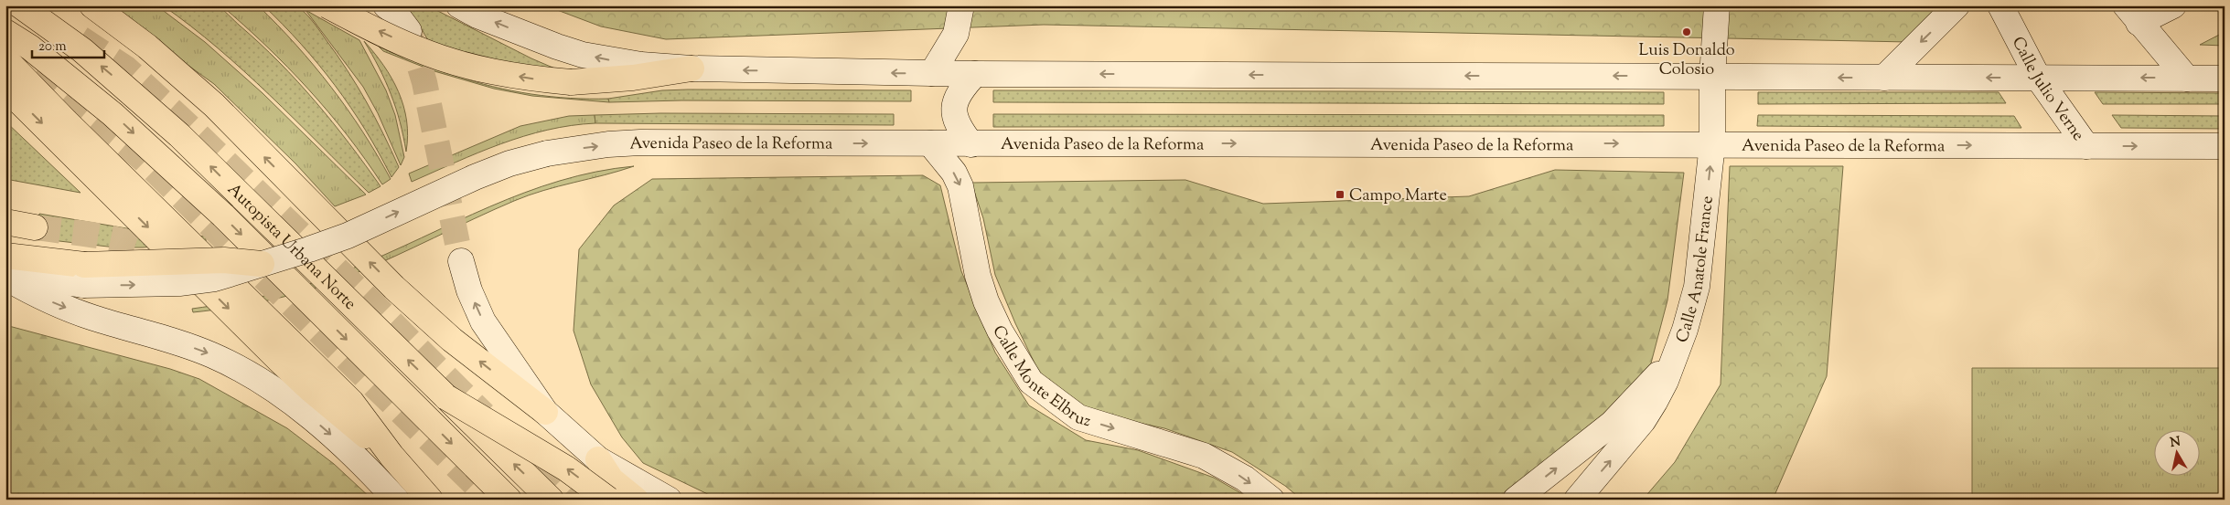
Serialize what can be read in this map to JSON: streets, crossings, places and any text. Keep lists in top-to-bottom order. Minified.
{"streets":{"highway":["Autopista Urbana Norte"],"main road":["Calle Julio Verne","Avenida Paseo de la Reforma","Calle Anatole France","Calle Monte Elbruz"]},"crossings":[["Calle Julio Verne","Avenida Paseo de la Reforma"],["Avenida Paseo de la Reforma","Calle Anatole France"],["Avenida Paseo de la Reforma","Calle Monte Elbruz"]],"one_way":["Calle Anatole France","Calle Monte Elbruz"],"places":{"other":["Luis Donaldo Colosio"],"transit":["Campo Marte"]},"scale_bar":"20 m","north":"top"}
